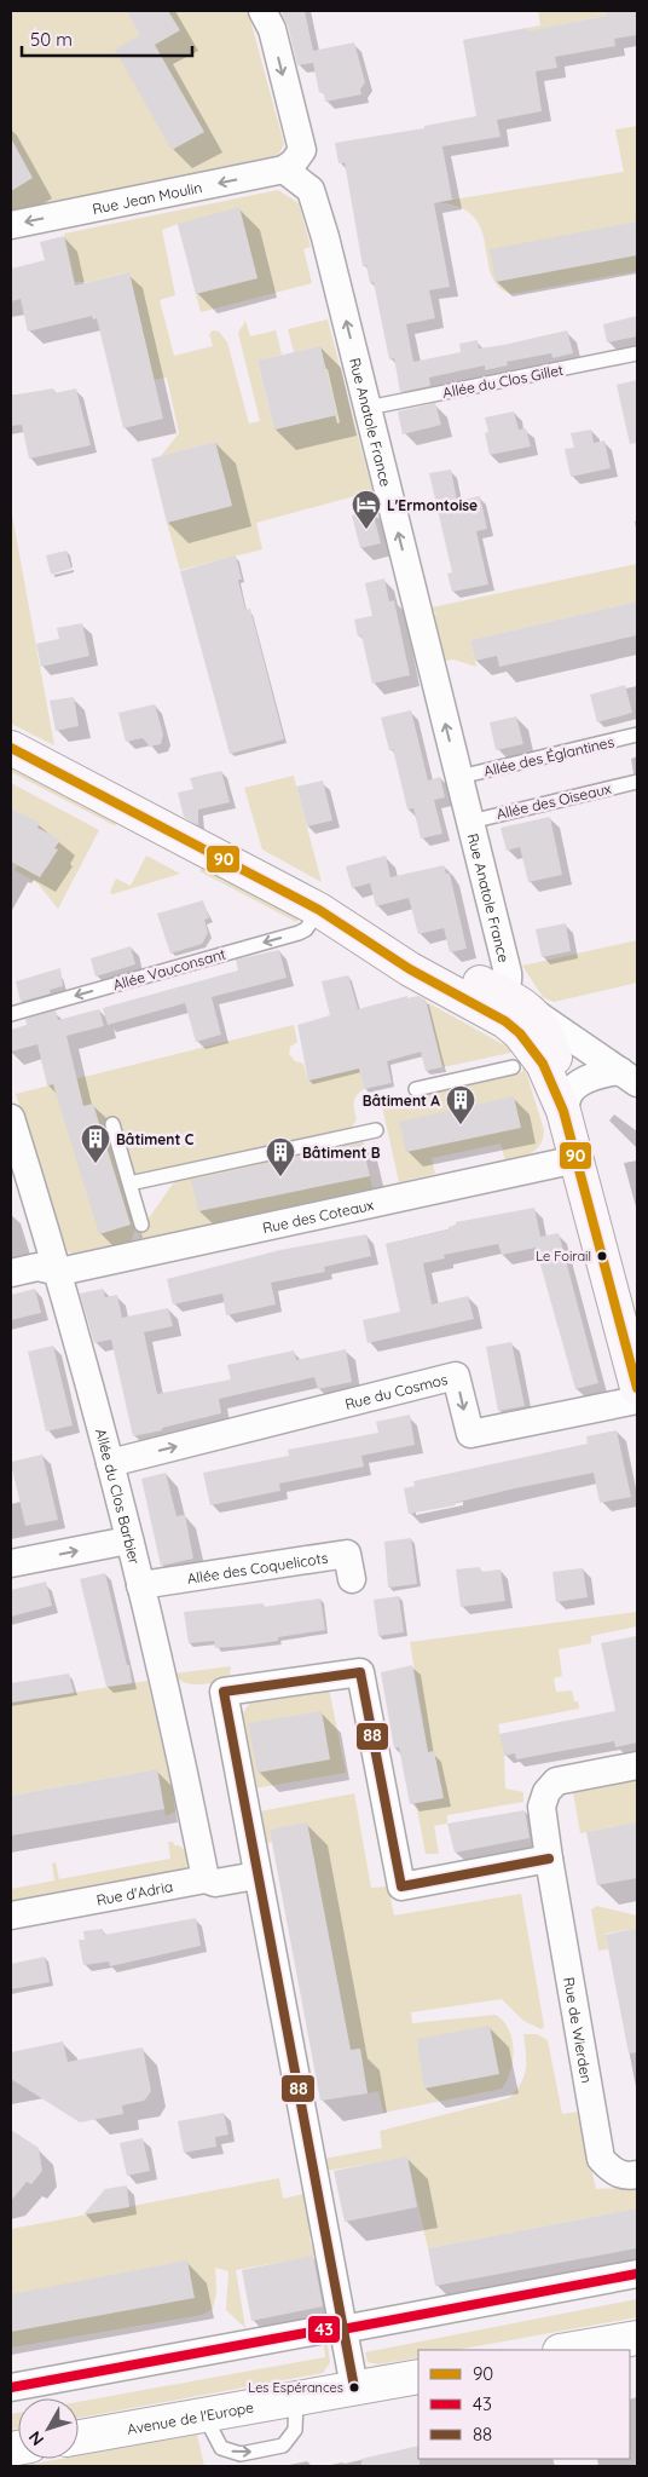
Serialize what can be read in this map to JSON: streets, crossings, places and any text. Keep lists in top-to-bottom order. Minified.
{"streets":{"street":["Rue Jean Moulin","Rue Anatole France","Rue des Coteaux","Rue du Cosmos","Allée du Clos Barbier","Allée des Coquelicots","Rue d'Adria","Rue de Wierden","Avenue de l'Europe"],"lane":["Allée du Clos Gillet","Allée des Églantines","Allée des Oiseaux","Allée Vauconsant"]},"crossings":[["Rue Jean Moulin","Rue Anatole France"],["Allée du Clos Gillet","Rue Anatole France"],["Rue Anatole France","Allée des Églantines"],["Rue Anatole France","Allée des Oiseaux"],["Rue des Coteaux","Allée du Clos Barbier"],["Rue du Cosmos","Allée du Clos Barbier"],["Allée du Clos Barbier","Allée des Coquelicots"],["Allée du Clos Barbier","Rue d'Adria"]],"one_way":["Rue Jean Moulin","Rue Anatole France","Allée Vauconsant","Rue du Cosmos"],"places":{"hotel":["L'Ermontoise"],"building":["Bâtiment A","Bâtiment C","Bâtiment B"],"other":["Le Foirail","Les Espérances"]},"lines":["transit line 90","transit line 88","transit line 43"],"legend":["90","43","88"],"scale_bar":"50 m","north":"bottom left"}
